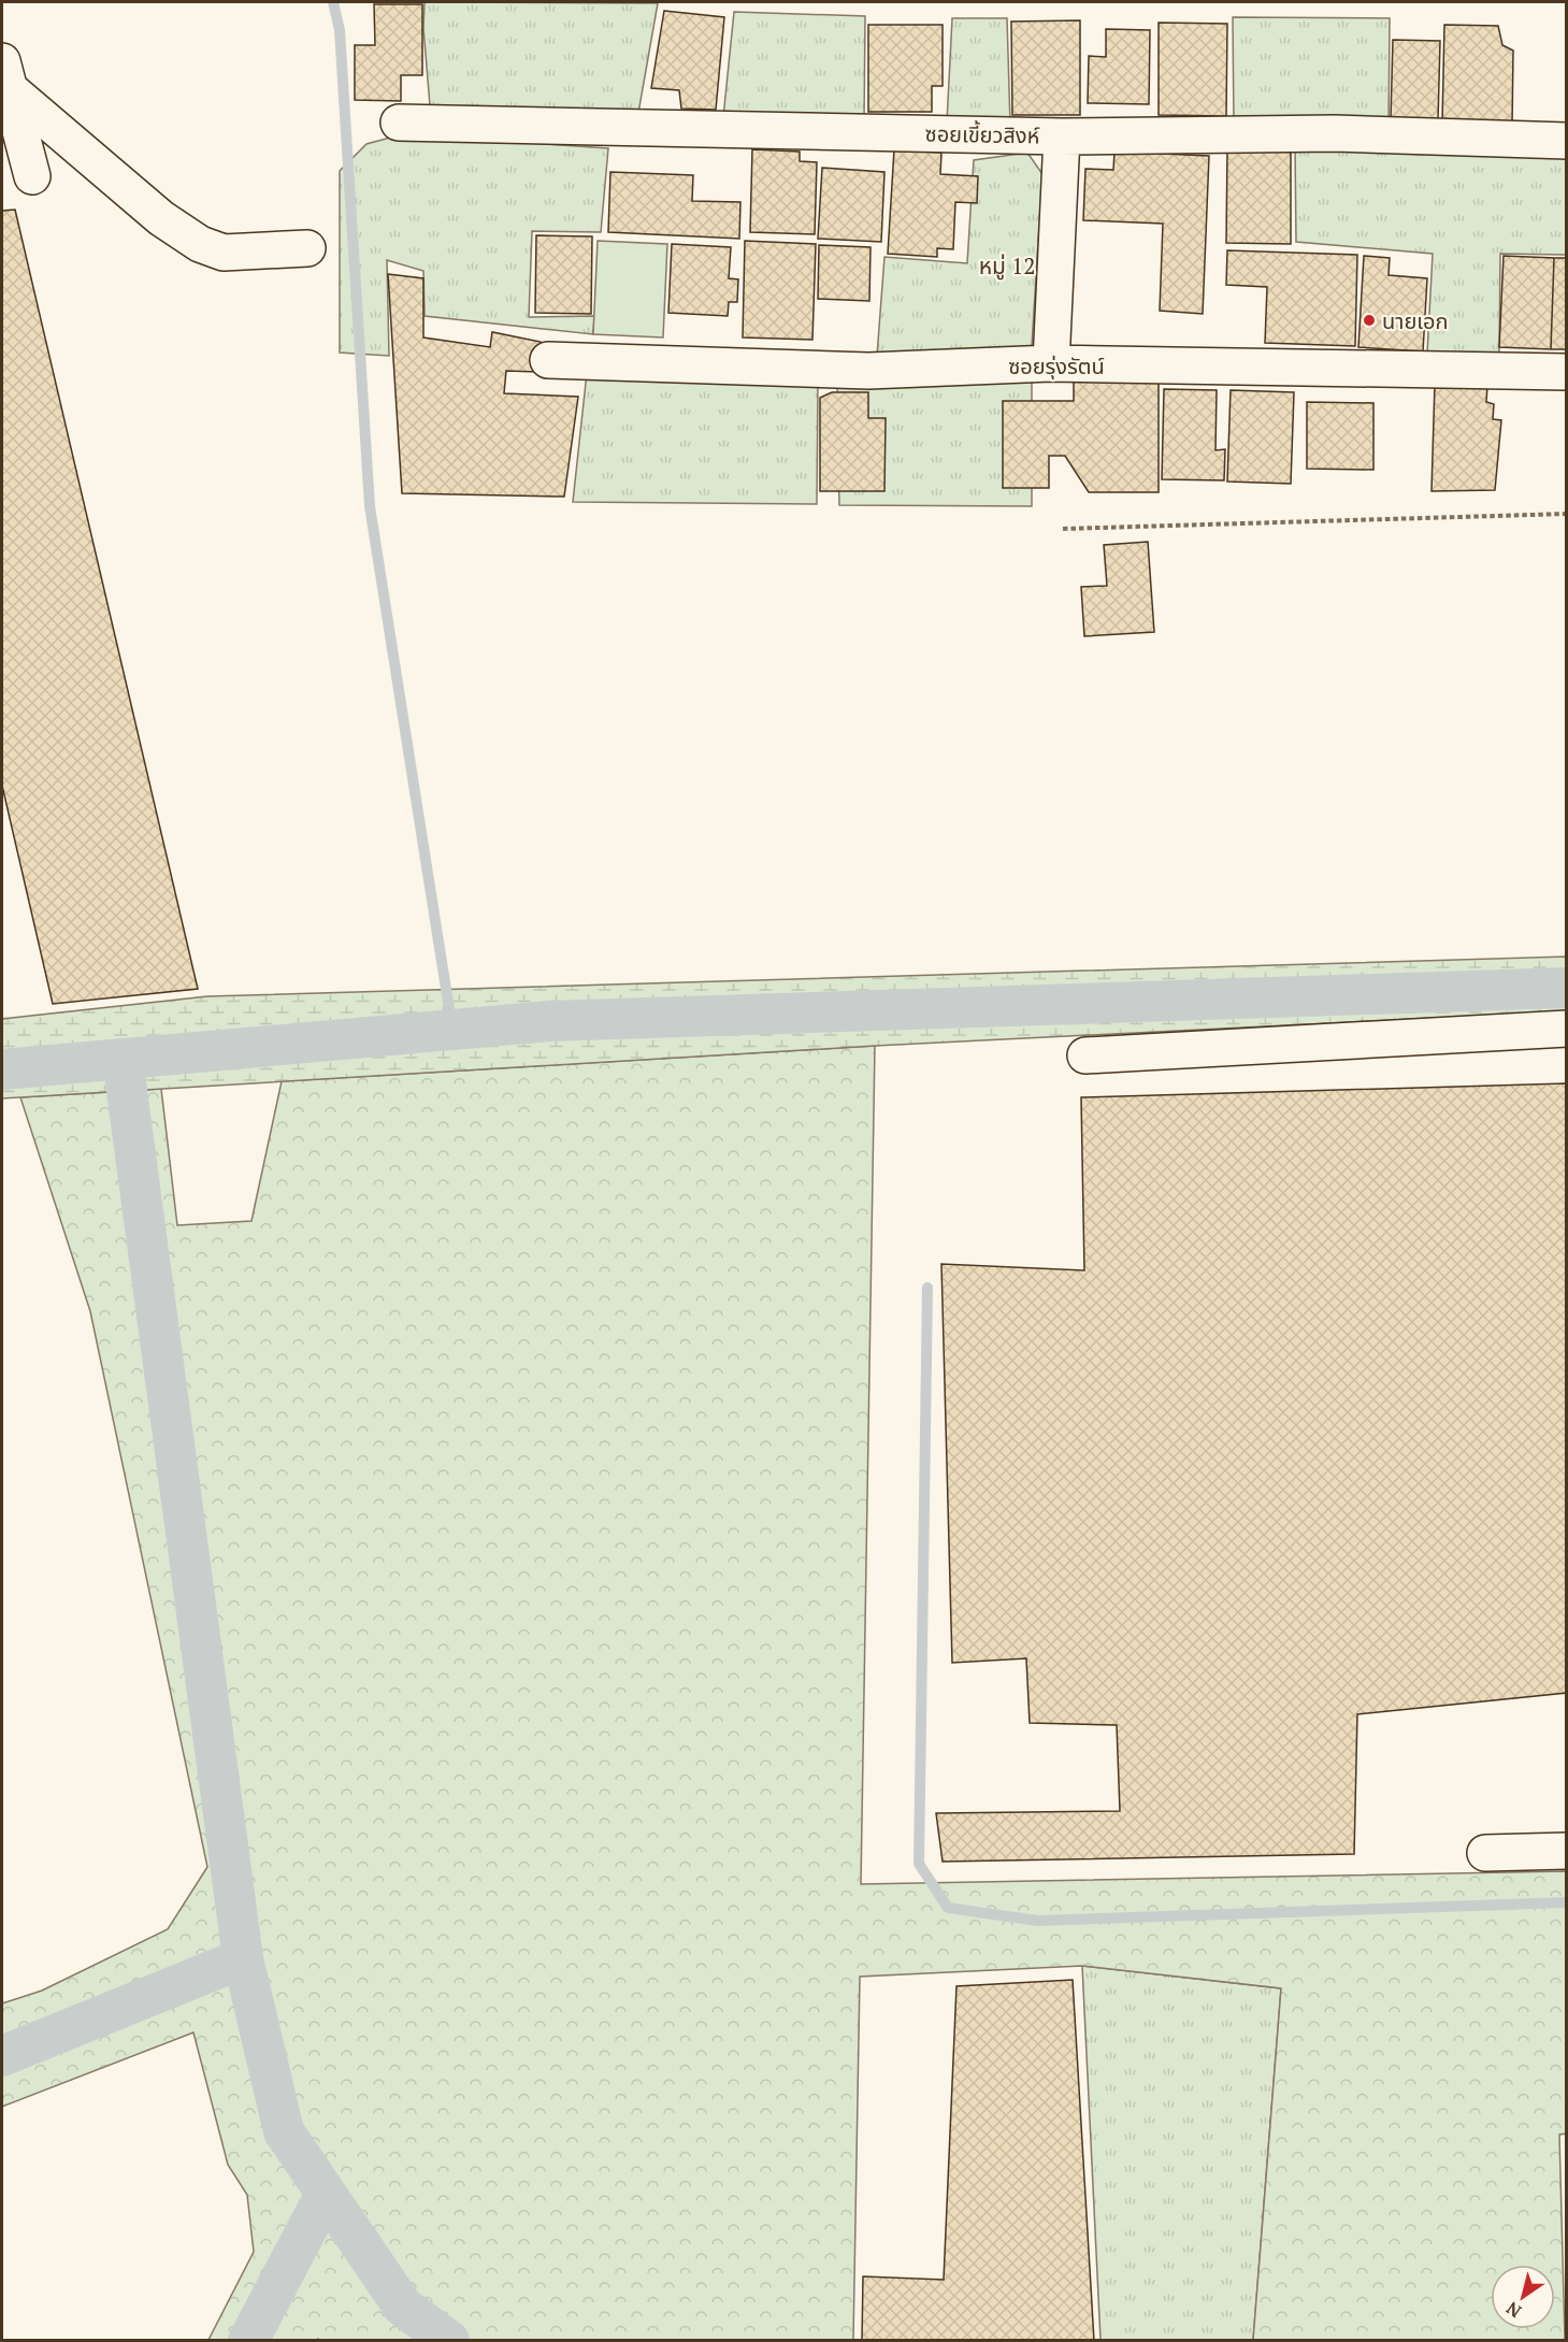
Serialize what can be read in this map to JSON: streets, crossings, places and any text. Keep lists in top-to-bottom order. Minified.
{"streets":{"street":["ซอยเขี้ยวสิงห์","ซอยรุ่งรัตน์"]},"districts":["หมู่ 12"],"places":["นายเอก"],"north":"bottom left"}
